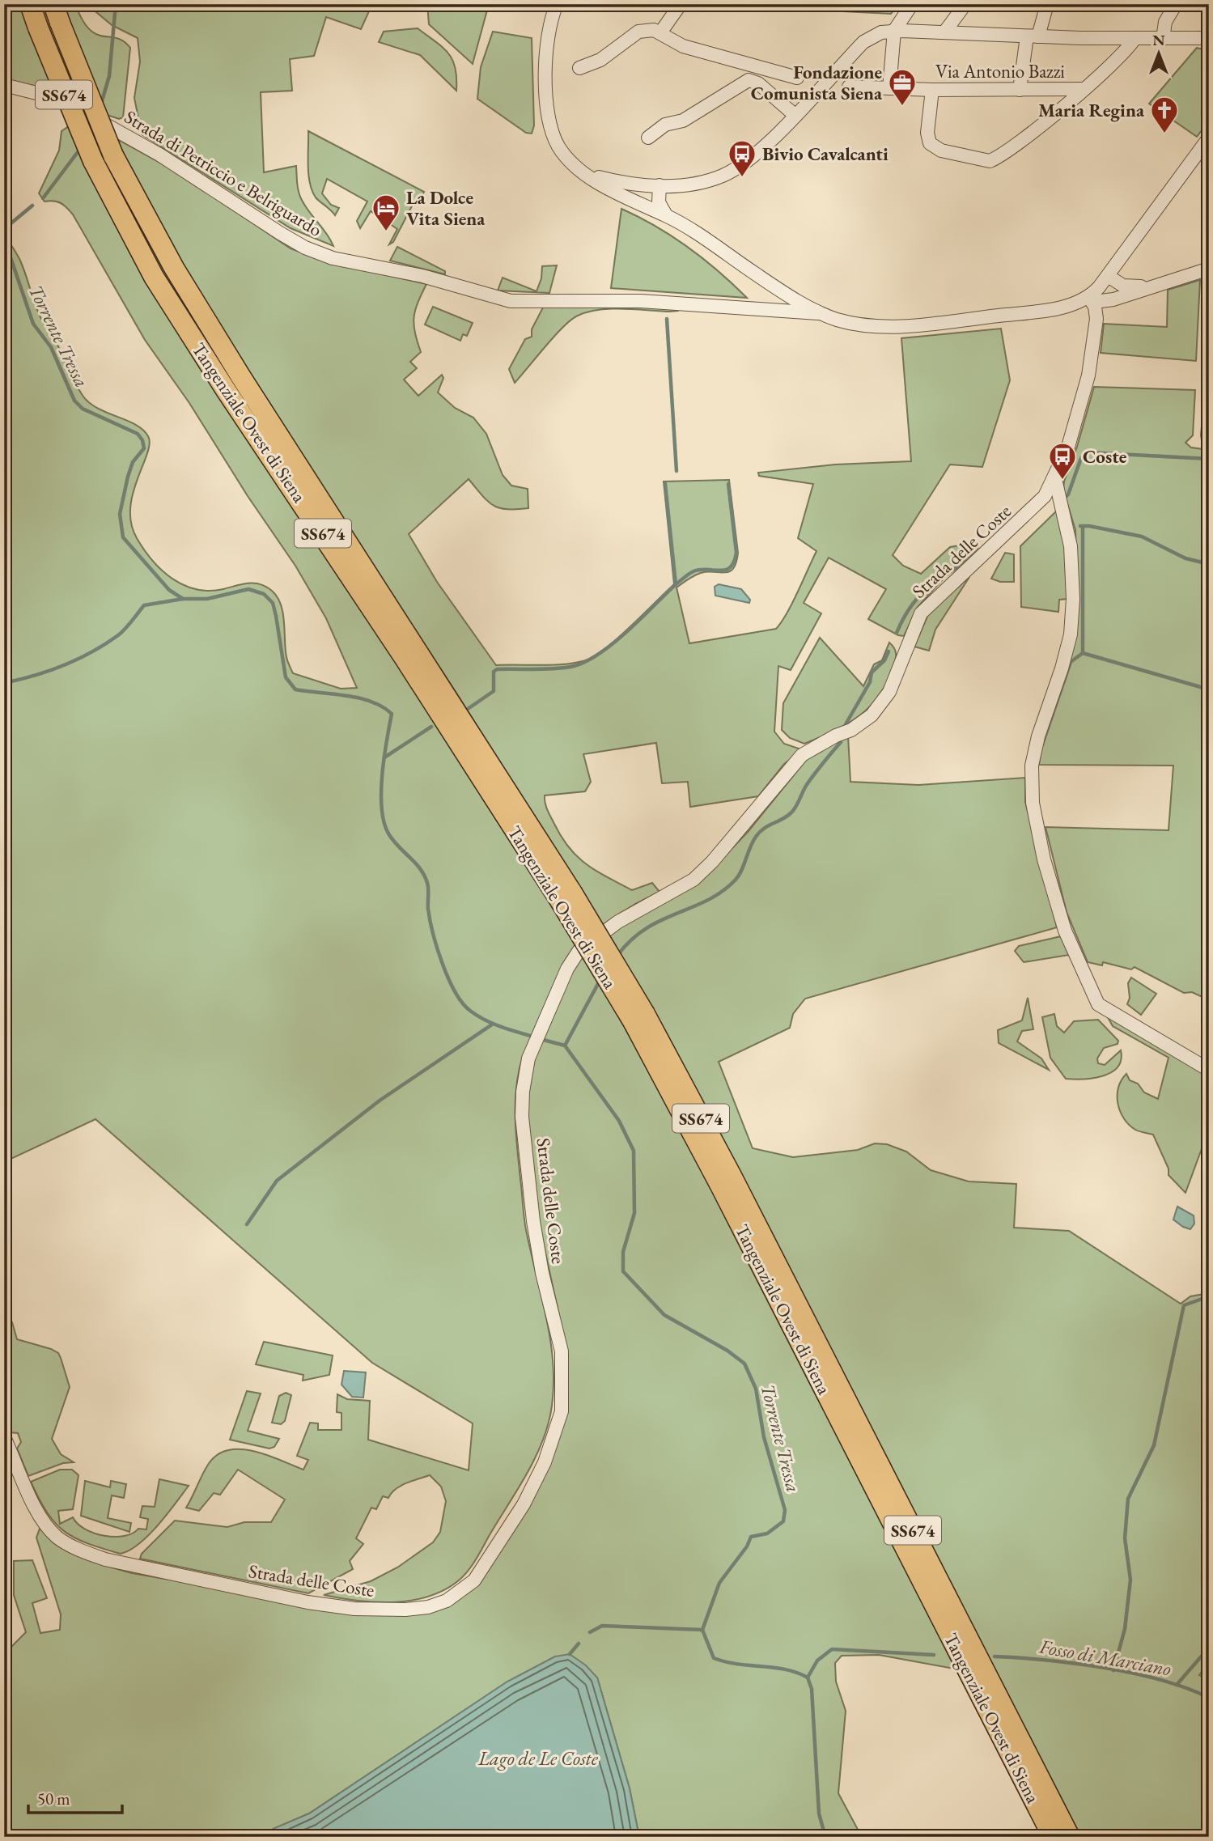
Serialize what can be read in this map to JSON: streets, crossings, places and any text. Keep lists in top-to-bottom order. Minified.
{"streets":{"highway":["SS674","Tangenziale Ovest di Siena"],"street":["Via Antonio Bazzi","Strada di Petriccio e Belriguardo","Strada delle Coste"]},"crossings":[["Strada di Petriccio e Belriguardo","Strada delle Coste"]],"water":["Torrente Tressa","Fosso di Marciano","Lago de Le Coste"],"places":{"office":["Fondazione Comunista Siena"],"church":["Maria Regina"],"bus stop":["Bivio Cavalcanti","Coste"],"hotel":["La Dolce Vita Siena"]},"scale_bar":"50 m","north":"top"}
